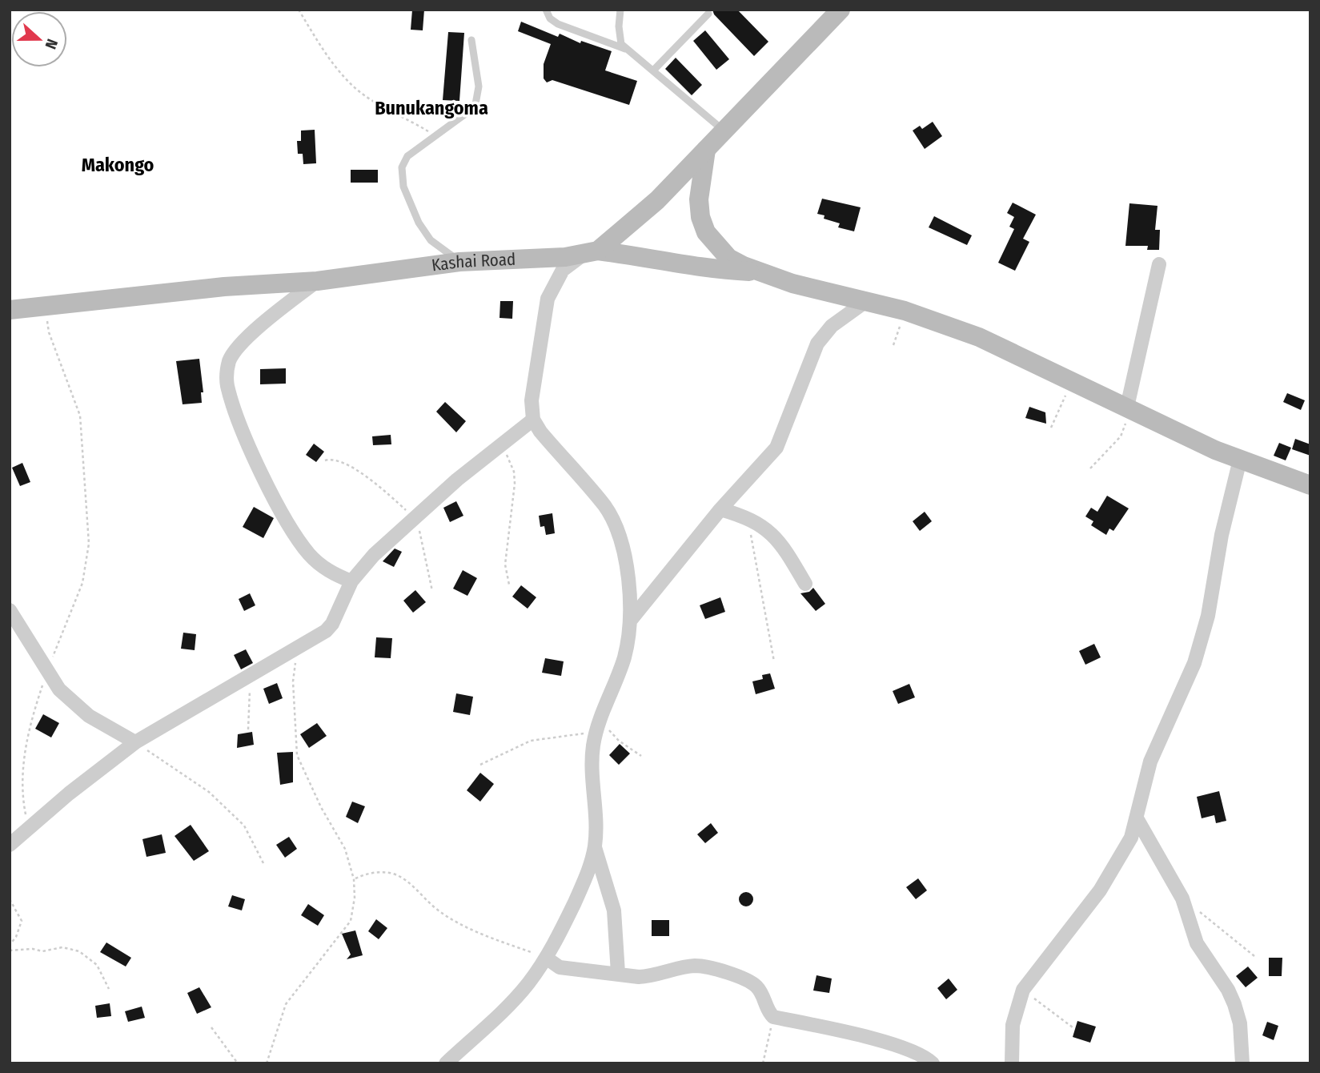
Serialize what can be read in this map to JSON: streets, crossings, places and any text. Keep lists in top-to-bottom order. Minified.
{"streets":{"street":["Kashai Road"]},"districts":["Bunukangoma","Makongo"],"north":"right"}
